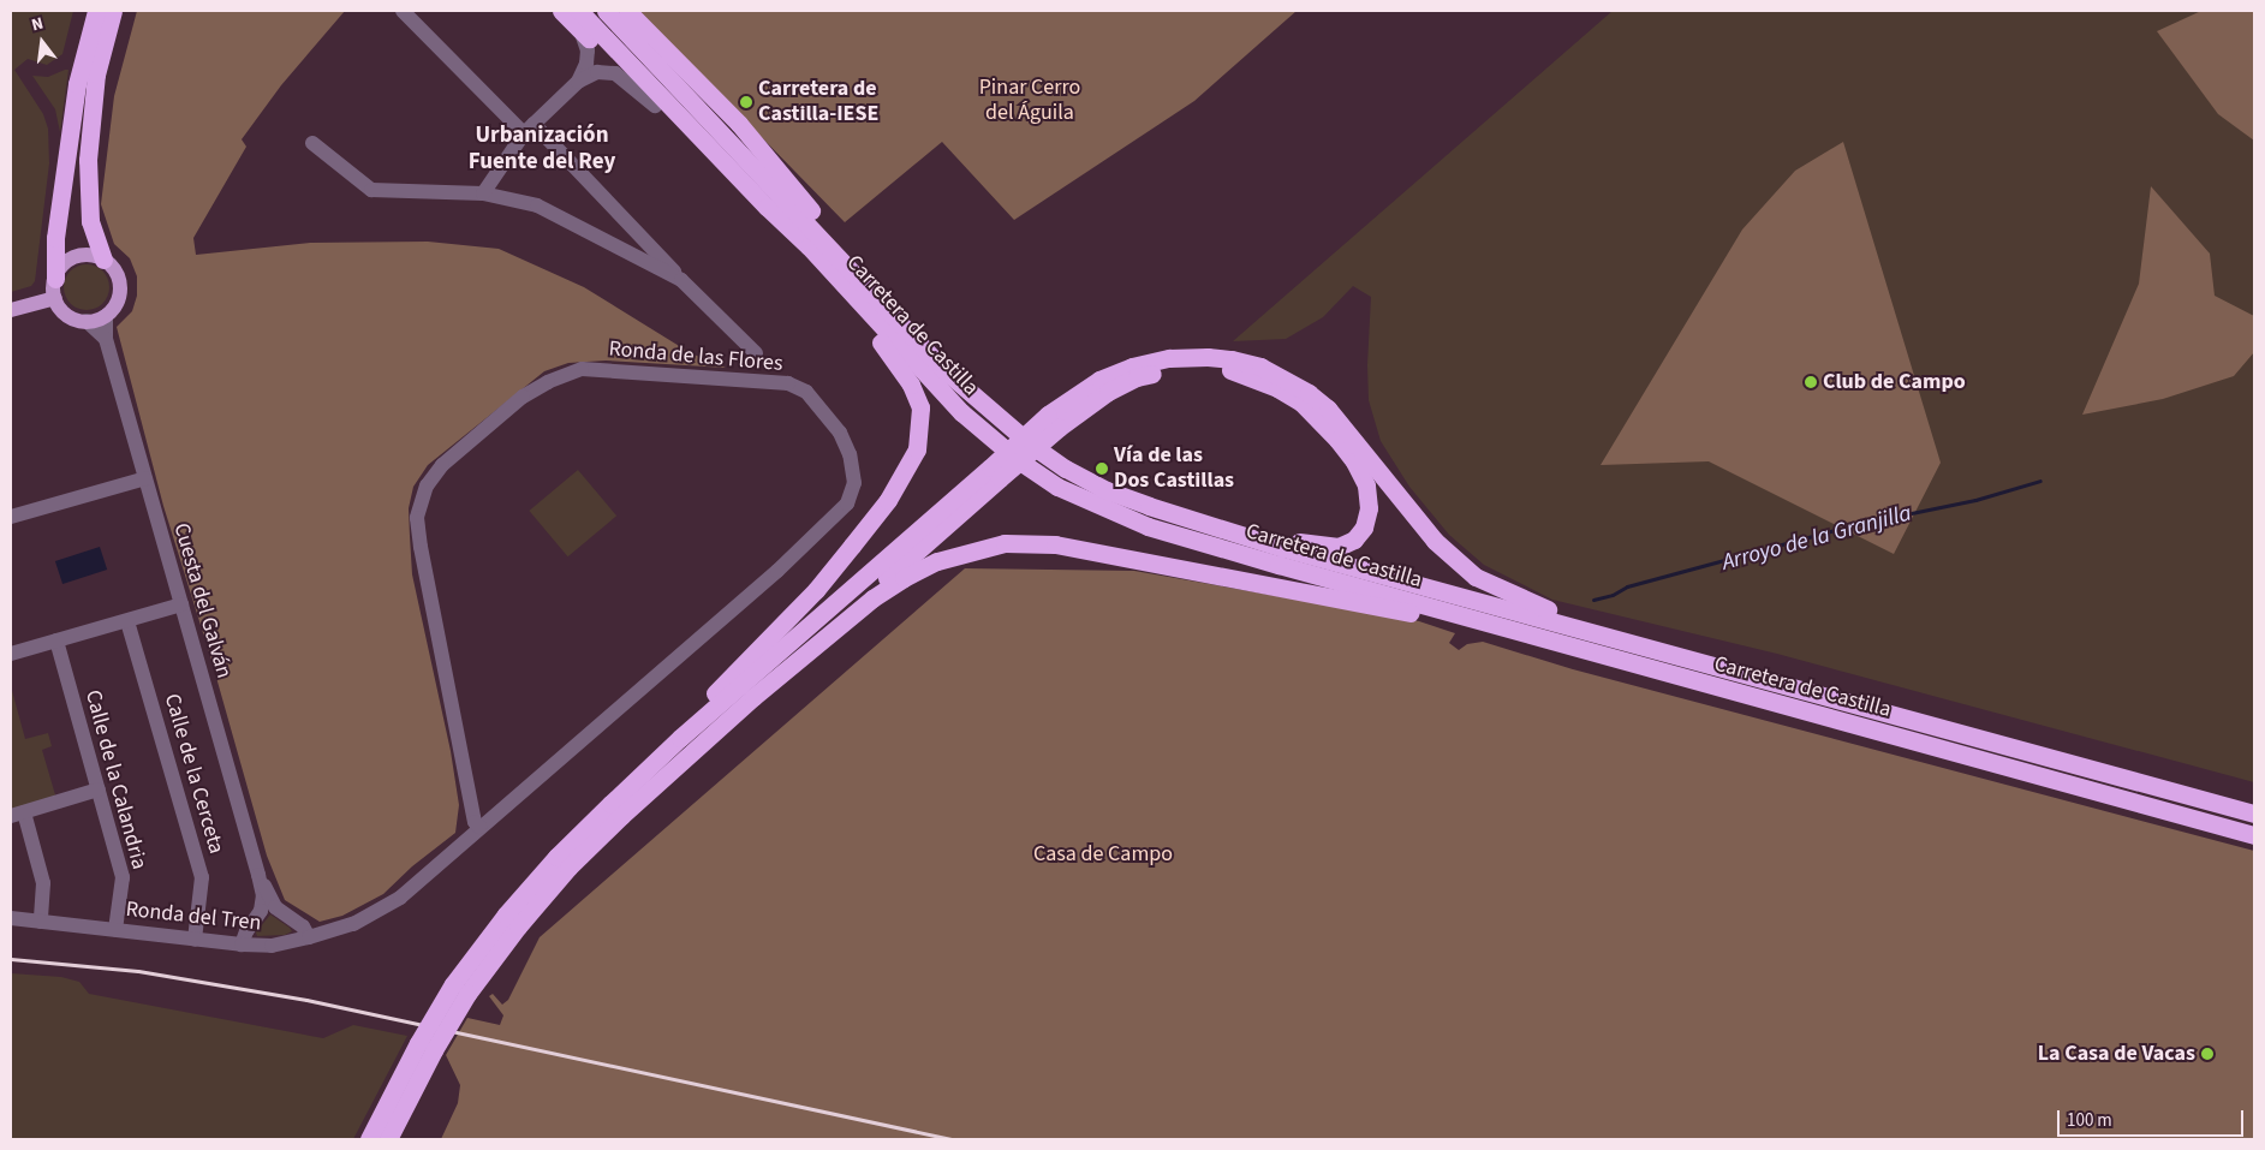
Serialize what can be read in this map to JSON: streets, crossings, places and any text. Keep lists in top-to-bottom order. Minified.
{"streets":{"highway":["Carretera de Castilla"],"street":["Ronda de las Flores","Cuesta del Galván","Calle de la Cerceta","Calle de la Calandria","Ronda del Tren"]},"crossings":[["Ronda de las Flores","Ronda del Tren"],["Cuesta del Galván","Ronda del Tren"],["Calle de la Cerceta","Ronda del Tren"],["Calle de la Calandria","Ronda del Tren"]],"districts":["Urbanización Fuente del Rey"],"water":["Arroyo de la Granjilla"],"parks":["Pinar Cerro del Águila","Casa de Campo"],"places":["Carretera de Castilla-IESE","Club de Campo","Vía de las Dos Castillas","La Casa de Vacas"],"scale_bar":"100 m","north":"top"}
